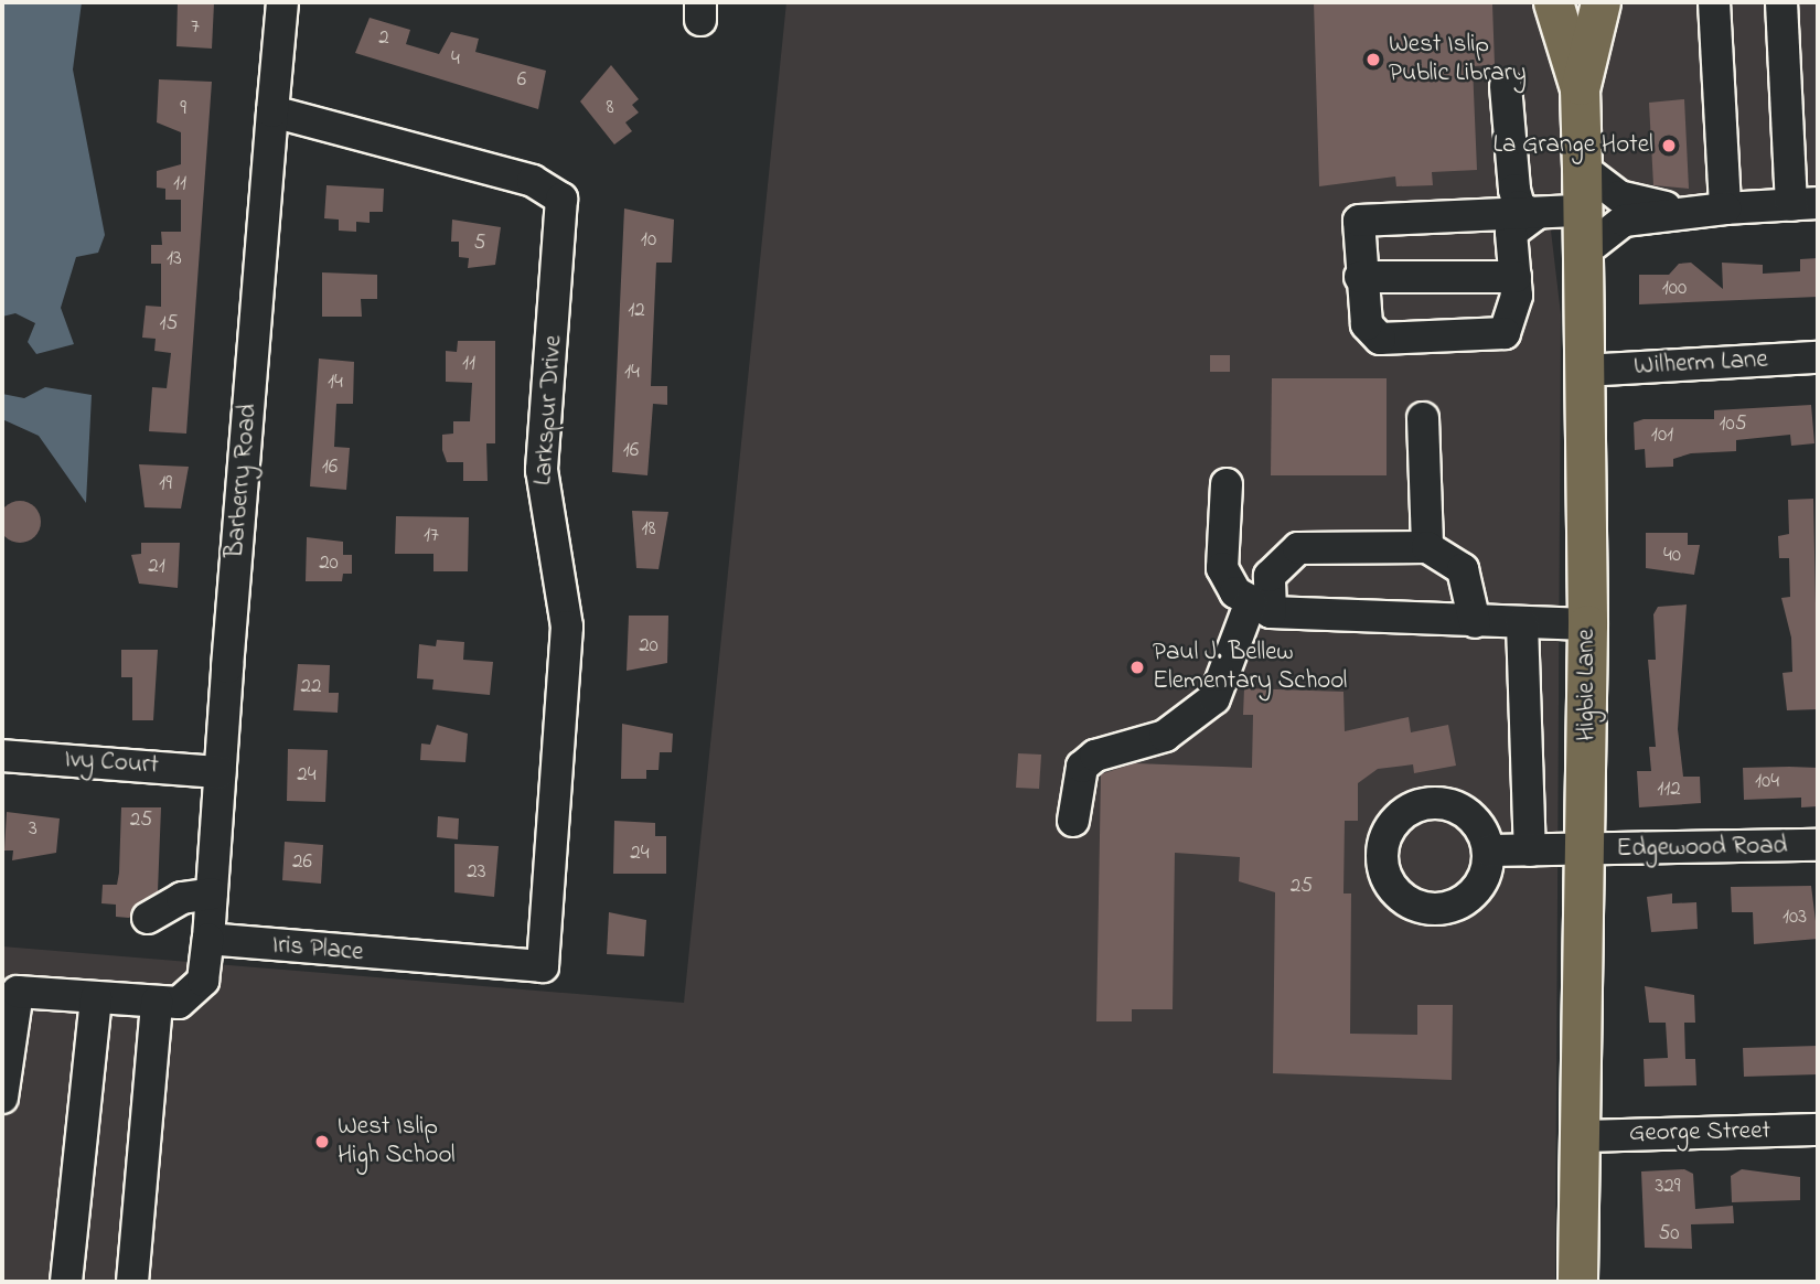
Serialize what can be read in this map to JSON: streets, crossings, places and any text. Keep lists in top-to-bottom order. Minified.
{"streets":{"main road":["Higbie Lane"],"street":["Wilherm Lane","Larkspur Drive","Barberry Road","Ivy Court","Edgewood Road","Iris Place","George Street"]},"crossings":[["Wilherm Lane","Higbie Lane"],["Larkspur Drive","Barberry Road"],["Larkspur Drive","Iris Place"],["Barberry Road","Ivy Court"],["Higbie Lane","Edgewood Road"],["Higbie Lane","George Street"]],"places":["West Islip Public Library","La Grange Hotel","Paul J. Bellew Elementary School","West Islip High School"],"house_numbers":["7","2","4","6","8","9","11","10","5","13","100","12","15","11","14","14","105","101","16","16","19","18","17","40","20","21","20","22","24","104","112","25","3","24","26","23","25","103","329","50"]}
